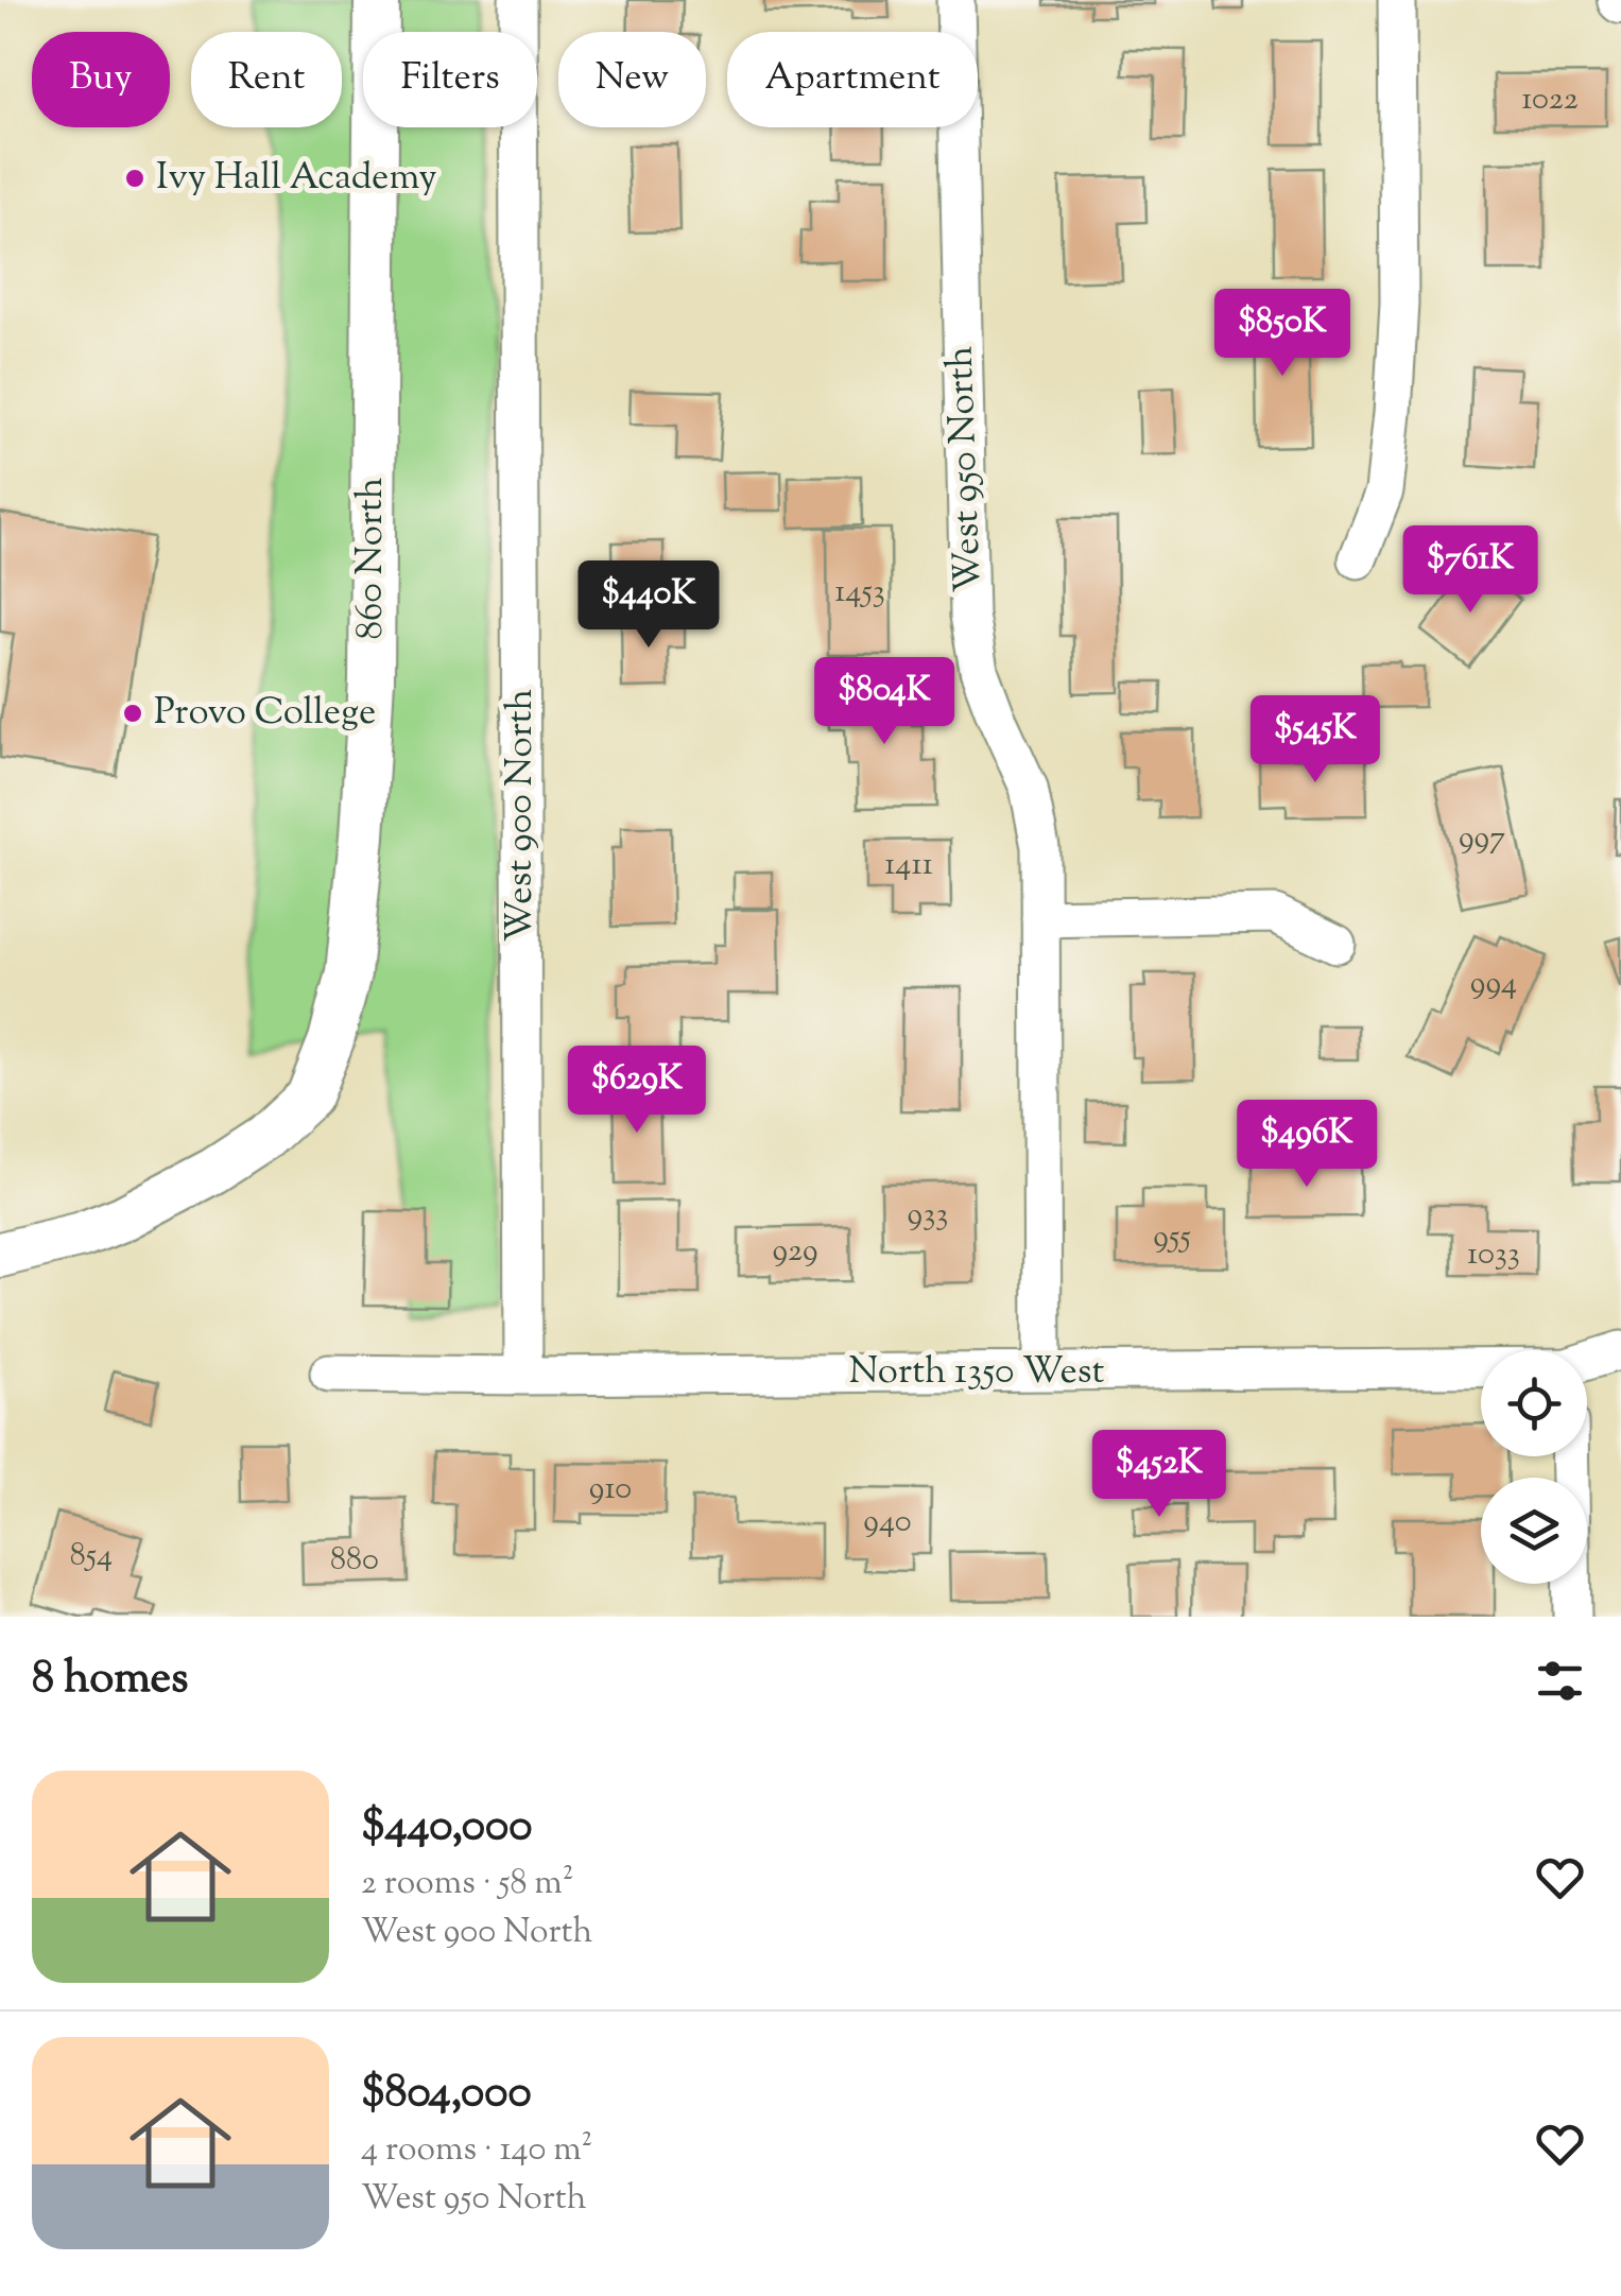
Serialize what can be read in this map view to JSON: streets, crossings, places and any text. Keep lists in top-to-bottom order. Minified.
{"streets":{"street":["West 950 North","860 North","West 900 North","North 1350 West"]},"crossings":[["West 950 North","North 1350 West"],["West 900 North","North 1350 West"]],"places":["Ivy Hall Academy","Provo College"],"house_numbers":["1022","1453","997","1411","994","933","955","929","1033","910","940","854","880"],"page":{"chip":["Buy","Rent","Filters","New","Apartment"],"price":["$850K","$761K","$440K","$804K","$545K","$629K","$496K","$452K"],"heading":"8 homes","list":[{"name":"$440,000","note":"2 rooms · 58 m² · West 900 North"},{"name":"$804,000","note":"4 rooms · 140 m² · West 950 North"}]}}
